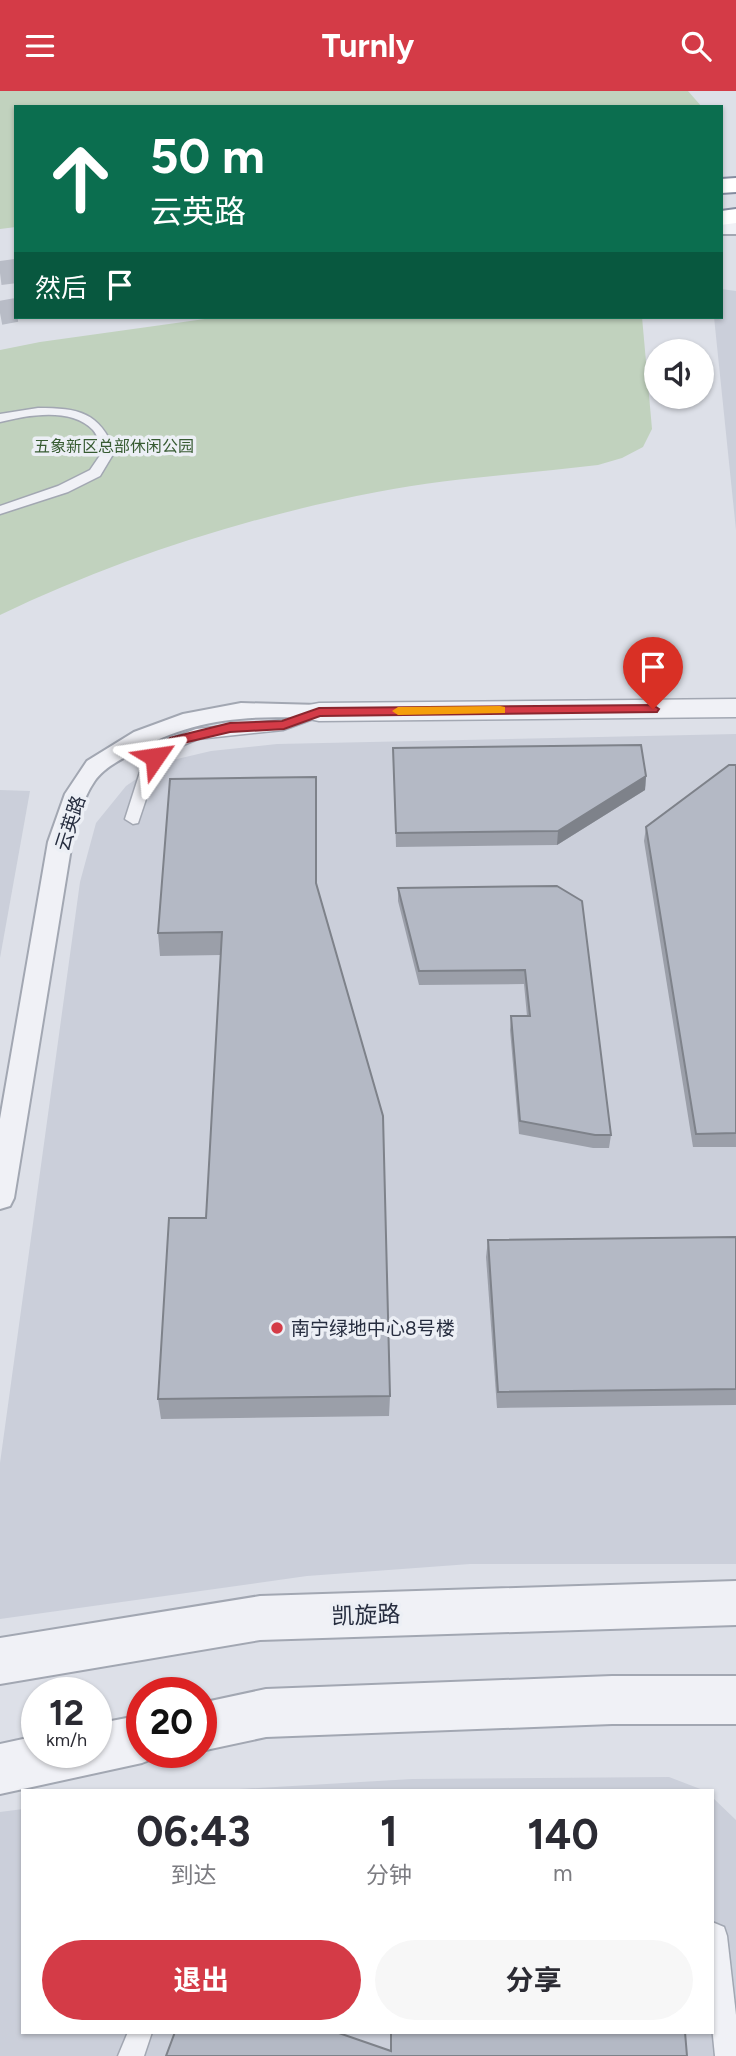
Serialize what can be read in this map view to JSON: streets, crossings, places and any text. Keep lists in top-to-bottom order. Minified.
{"streets":{"street":["云英路","凯旋路"]},"parks":["五象新区总部休闲公园"],"places":["南宁绿地中心8号楼"],"page":{"header":"Turnly","turn":["50 m","云英路"],"then":"然后","speed":"12 km/h","limit":"20","eta":["06:43","到达","1","分钟","140","m"],"buttons":["退出","分享"]}}
